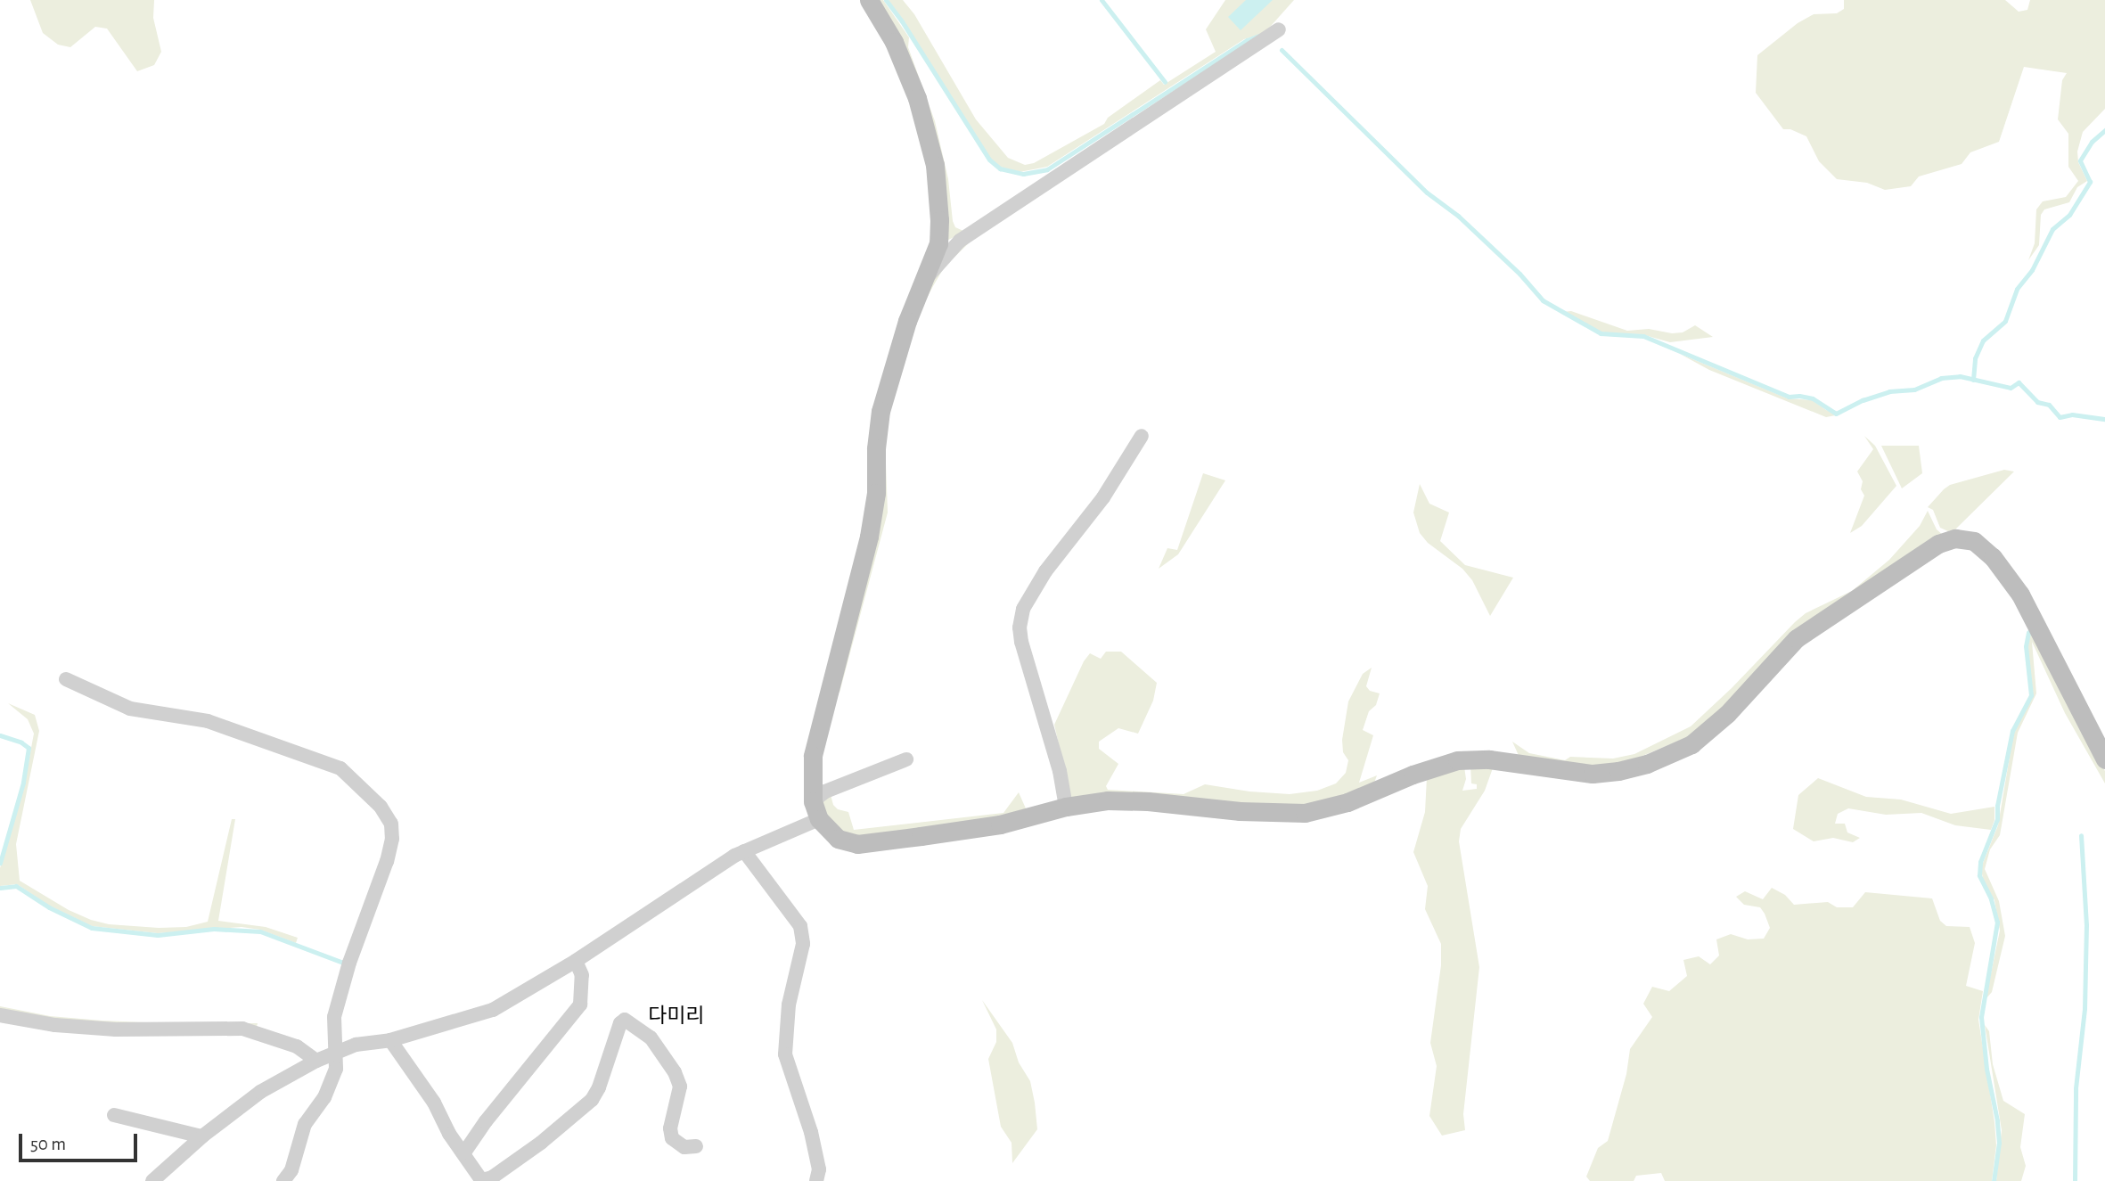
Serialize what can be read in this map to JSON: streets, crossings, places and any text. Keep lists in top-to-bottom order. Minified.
{"districts":["다미리"],"scale_bar":"50 m"}
